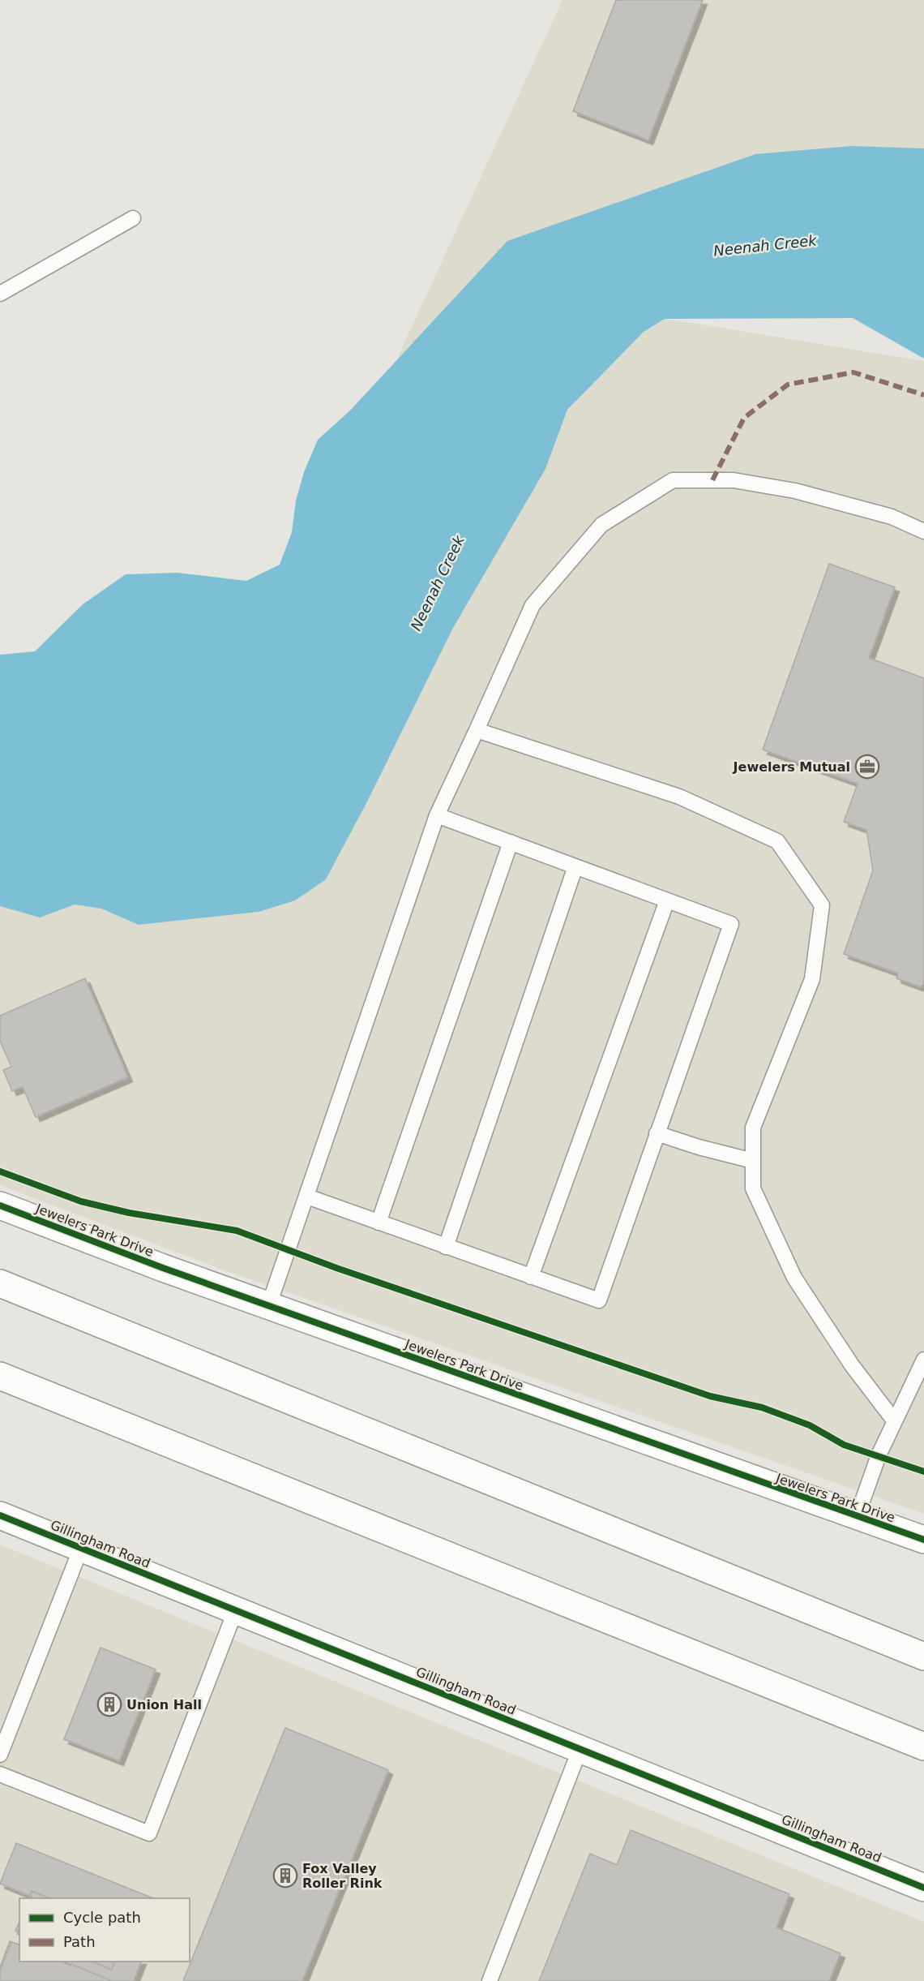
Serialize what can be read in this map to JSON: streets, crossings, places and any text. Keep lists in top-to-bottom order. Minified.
{"streets":{"main road":["Jewelers Park Drive","Gillingham Road"]},"water":["Neenah Creek"],"places":{"office":["Jewelers Mutual"],"building":["Union Hall","Fox Valley Roller Rink"]},"legend":["Cycle path","Path"]}
